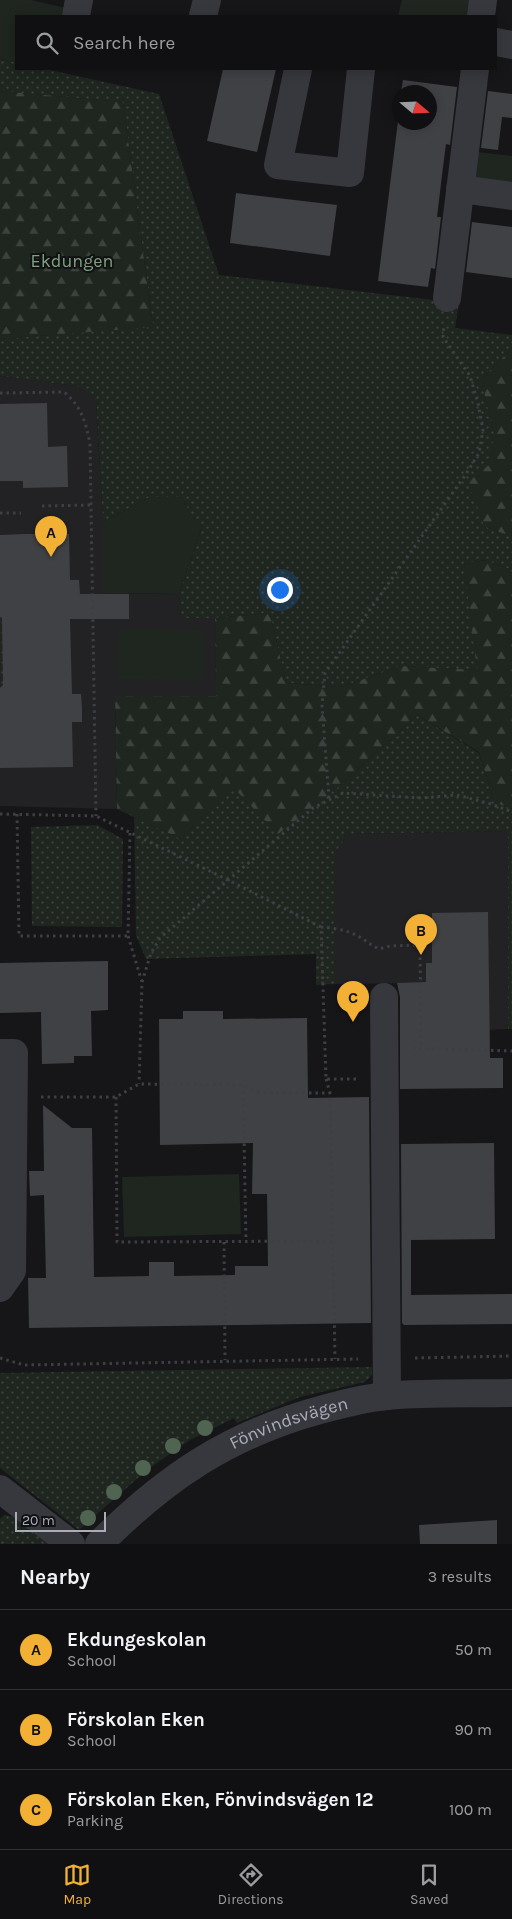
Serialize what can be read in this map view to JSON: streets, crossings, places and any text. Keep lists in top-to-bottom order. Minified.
{"streets":{"street":["Fönvindsvägen"]},"parks":["Ekdungen"],"scale_bar":"20 m","north":"right","page":{"search":"Search here","pins":["A","B","C"],"scale":"20 m","heading":["Nearby","3 results"],"list":[{"mark":"A","name":"Ekdungeskolan","note":"School","value":"50 m"},{"mark":"B","name":"Förskolan Eken","note":"School","value":"90 m"},{"mark":"C","name":"Förskolan Eken, Fönvindsvägen 12","note":"Parking","value":"100 m"}],"nav":["Map","Directions","Saved"]}}
